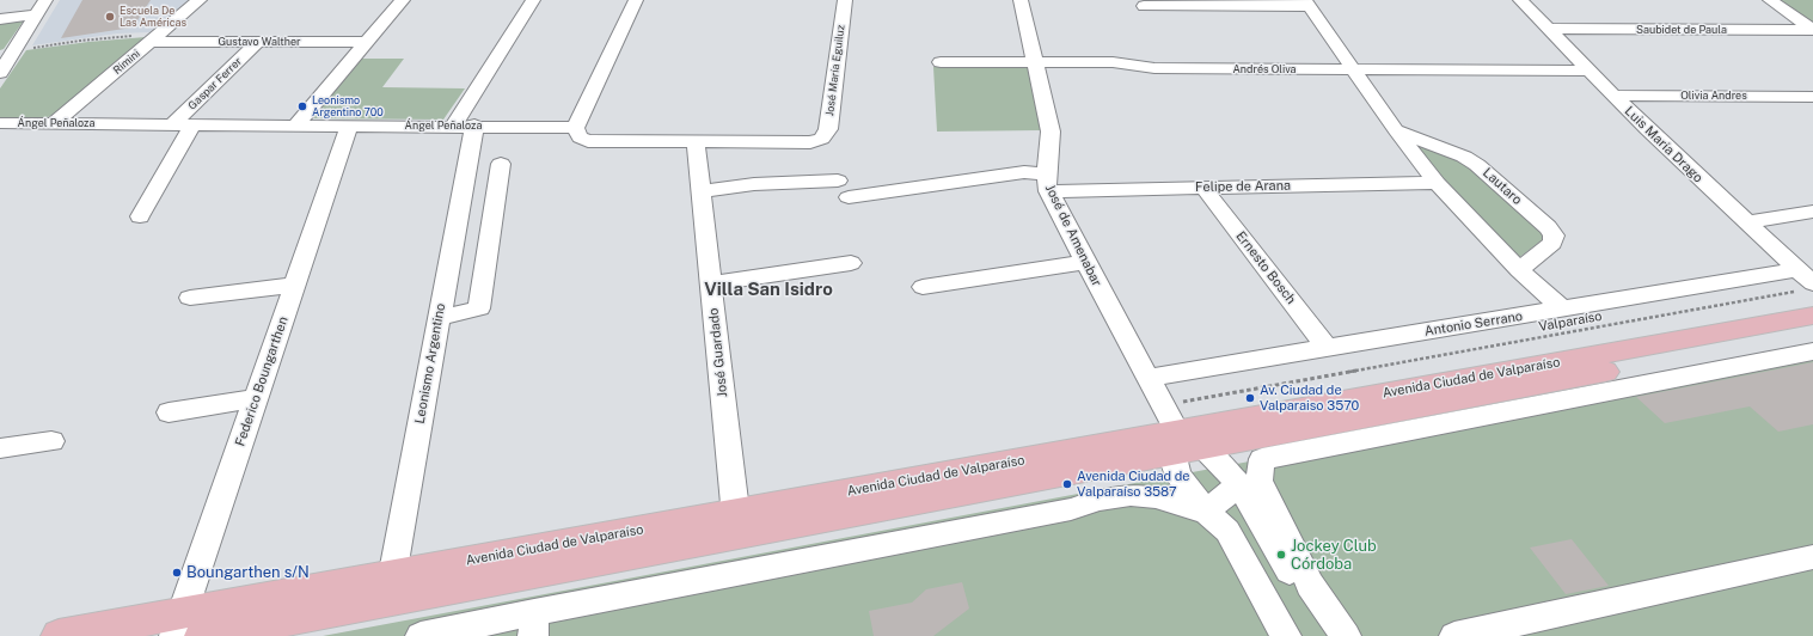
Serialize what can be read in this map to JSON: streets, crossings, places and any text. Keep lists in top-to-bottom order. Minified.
{"streets":{"main road":["Avenida Ciudad de Valparaíso"],"street":["Saubidet de Paula","Gustavo Walther","Rimini","Andrés Oliva","José María Eguiluz","Gaspar Ferrer","Olivia Andres","Ángel Peñaloza","Luis María Drago","Felipe de Arana","Lautaro","José de Amenabar","Ernesto Bosch","Antonio Serrano","José Guardado","Leonismo Argentino","Federico Boungarthen"],"path":["Valparaíso"]},"crossings":[["Saubidet de Paula","Luis María Drago"],["Gustavo Walther","Rimini"],["Gustavo Walther","Gaspar Ferrer"],["Rimini","Ángel Peñaloza"],["Andrés Oliva","Luis María Drago"],["Andrés Oliva","José de Amenabar"],["José María Eguiluz","José Guardado"],["Gaspar Ferrer","Ángel Peñaloza"],["Olivia Andres","Luis María Drago"],["Ángel Peñaloza","Leonismo Argentino"],["Ángel Peñaloza","Federico Boungarthen"],["Luis María Drago","Valparaíso"],["Luis María Drago","Antonio Serrano"],["Felipe de Arana","José de Amenabar"],["Felipe de Arana","Ernesto Bosch"],["José de Amenabar","Valparaíso"],["José de Amenabar","Antonio Serrano"],["José de Amenabar","Avenida Ciudad de Valparaíso"],["Ernesto Bosch","Antonio Serrano"],["Valparaíso","Antonio Serrano"],["José Guardado","Avenida Ciudad de Valparaíso"],["Leonismo Argentino","Avenida Ciudad de Valparaíso"],["Avenida Ciudad de Valparaíso","Federico Boungarthen"]],"districts":["Villa San Isidro"],"places":["Escuela De Las Américas","Leonismo Argentino 700","Av. Ciudad de Valparaiso 3570","Avenida Ciudad de Valparaíso 3587","Jockey Club Córdoba","Boungarthen s/N"]}
